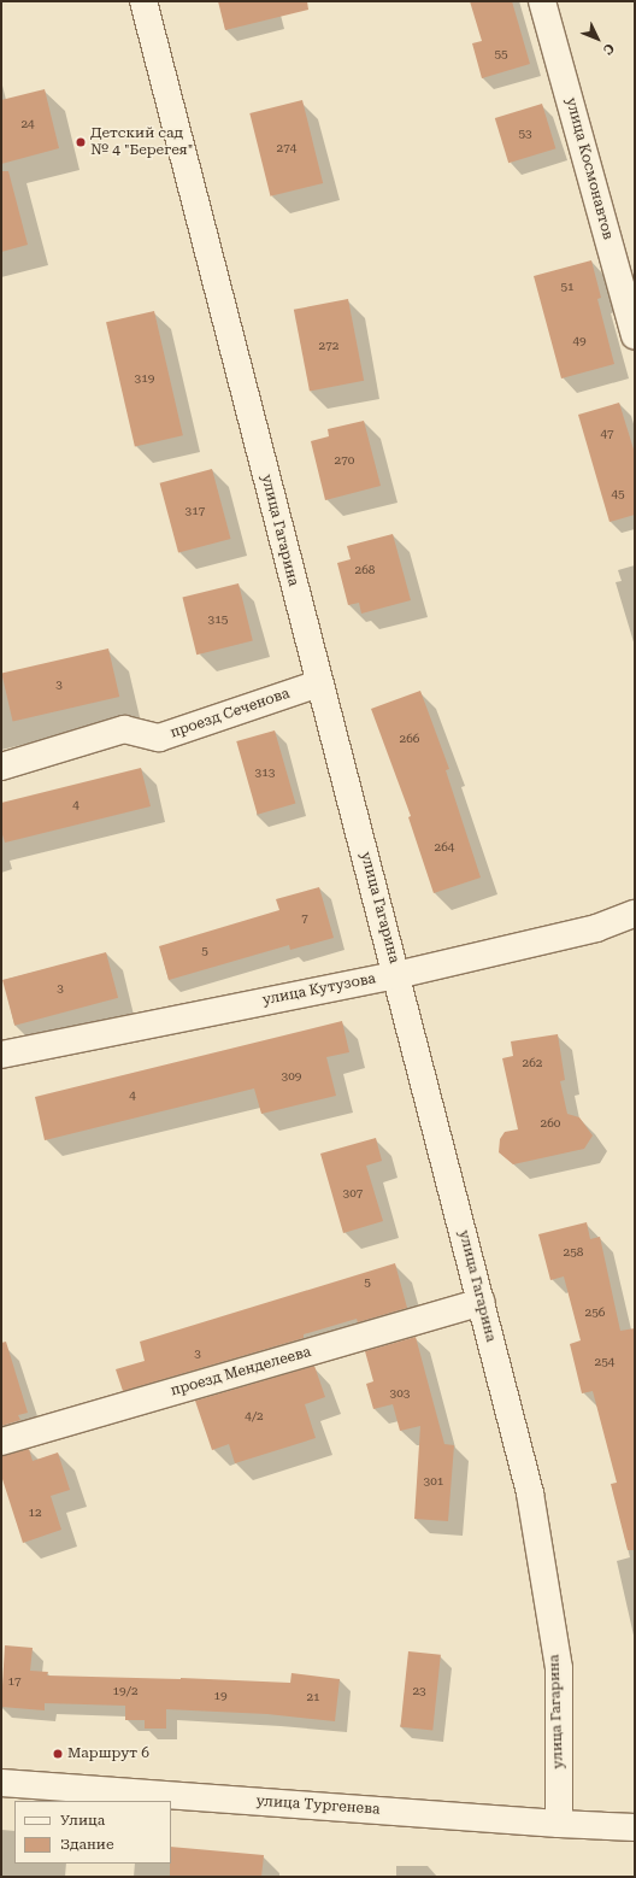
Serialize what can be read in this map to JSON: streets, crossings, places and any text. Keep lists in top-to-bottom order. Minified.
{"streets":{"street":["улица Космонавтов","улица Гагарина","проезд Сеченова","улица Кутузова","проезд Менделеева","улица Тургенева"]},"crossings":[["улица Гагарина","проезд Сеченова"],["улица Гагарина","улица Кутузова"],["улица Гагарина","проезд Менделеева"],["улица Гагарина","улица Тургенева"]],"places":["Детский сад № 4 \"Берегея\"","Маршрут 6"],"house_numbers":["55","24","53","274","51","49","272","319","47","270","45","317","268","315","3","266","313","4","264","7","5","3","262","309","4","260","307","258","5","256","3","254","303","4/2","301","12","17","19/2","23","19","21"],"legend":["Улица","Здание"],"north":"bottom right"}
